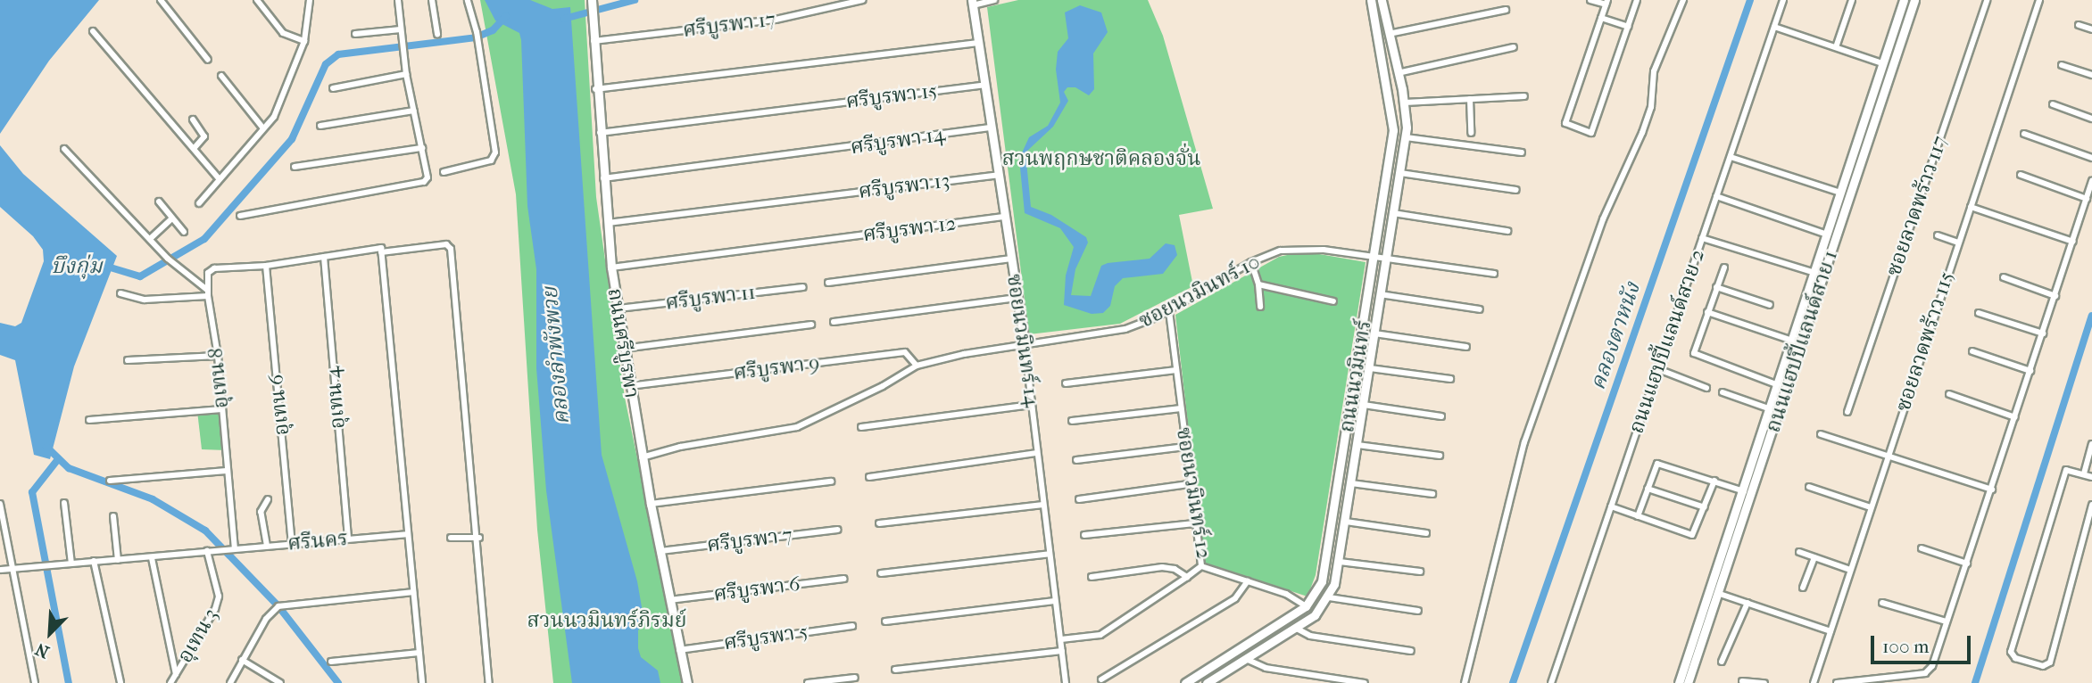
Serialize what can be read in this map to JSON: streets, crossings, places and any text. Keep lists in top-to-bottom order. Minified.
{"streets":{"street":["ศรีบูรพา 17","ศรีบูรพา 15","ศรีบูรพา 14","ศรีบูรพา 13","ซอยลาดพร้าว 117","ศรีบูรพา 12","ซอยนวมินทร์ 10","ศรีบูรพา 11","ซอยนวมินทร์ 14","ถนนแฮปปี้แลนด์สาย 2","ถนนแฮปปี้แลนด์สาย 1","ซอยลาดพร้าว 115","ถนนศรีบูรพา","ศรีบูรพา 9","ถนนนวมินทร์","อุเทน 8","อุเทน 4","อุเทน 6","ซอยนวมินทร์ 12","ศรีบูรพา 7","ศรีนคร","ศรีบูรพา 6","อุเทน 3","ศรีบูรพา 5"]},"crossings":[["ศรีบูรพา 17","ถนนศรีบูรพา"],["ศรีบูรพา 15","ซอยนวมินทร์ 14"],["ศรีบูรพา 15","ถนนศรีบูรพา"],["ศรีบูรพา 14","ซอยนวมินทร์ 14"],["ศรีบูรพา 14","ถนนศรีบูรพา"],["ศรีบูรพา 13","ซอยนวมินทร์ 14"],["ศรีบูรพา 13","ถนนศรีบูรพา"],["ศรีบูรพา 12","ซอยนวมินทร์ 14"],["ศรีบูรพา 12","ถนนศรีบูรพา"],["ซอยนวมินทร์ 10","ซอยนวมินทร์ 14"],["ซอยนวมินทร์ 10","ศรีบูรพา 9"],["ซอยนวมินทร์ 10","ถนนนวมินทร์"],["ซอยนวมินทร์ 10","ซอยนวมินทร์ 12"],["ศรีบูรพา 11","ถนนศรีบูรพา"],["ถนนศรีบูรพา","ศรีบูรพา 9"],["ถนนศรีบูรพา","ศรีบูรพา 7"],["ถนนศรีบูรพา","ศรีบูรพา 6"],["ถนนศรีบูรพา","ศรีบูรพา 5"],["ถนนนวมินทร์","ซอยนวมินทร์ 12"],["อุเทน 8","ศรีนคร"],["อุเทน 4","ศรีนคร"],["อุเทน 6","ศรีนคร"],["ศรีนคร","อุเทน 3"]],"water":["บึงกุ่ม","คลองตาหนัง","คลองลำพังพวย"],"parks":["สวนพฤกษชาติคลองจั่น","สวนนวมินทร์ภิรมย์"],"scale_bar":"100 m","north":"bottom left"}
